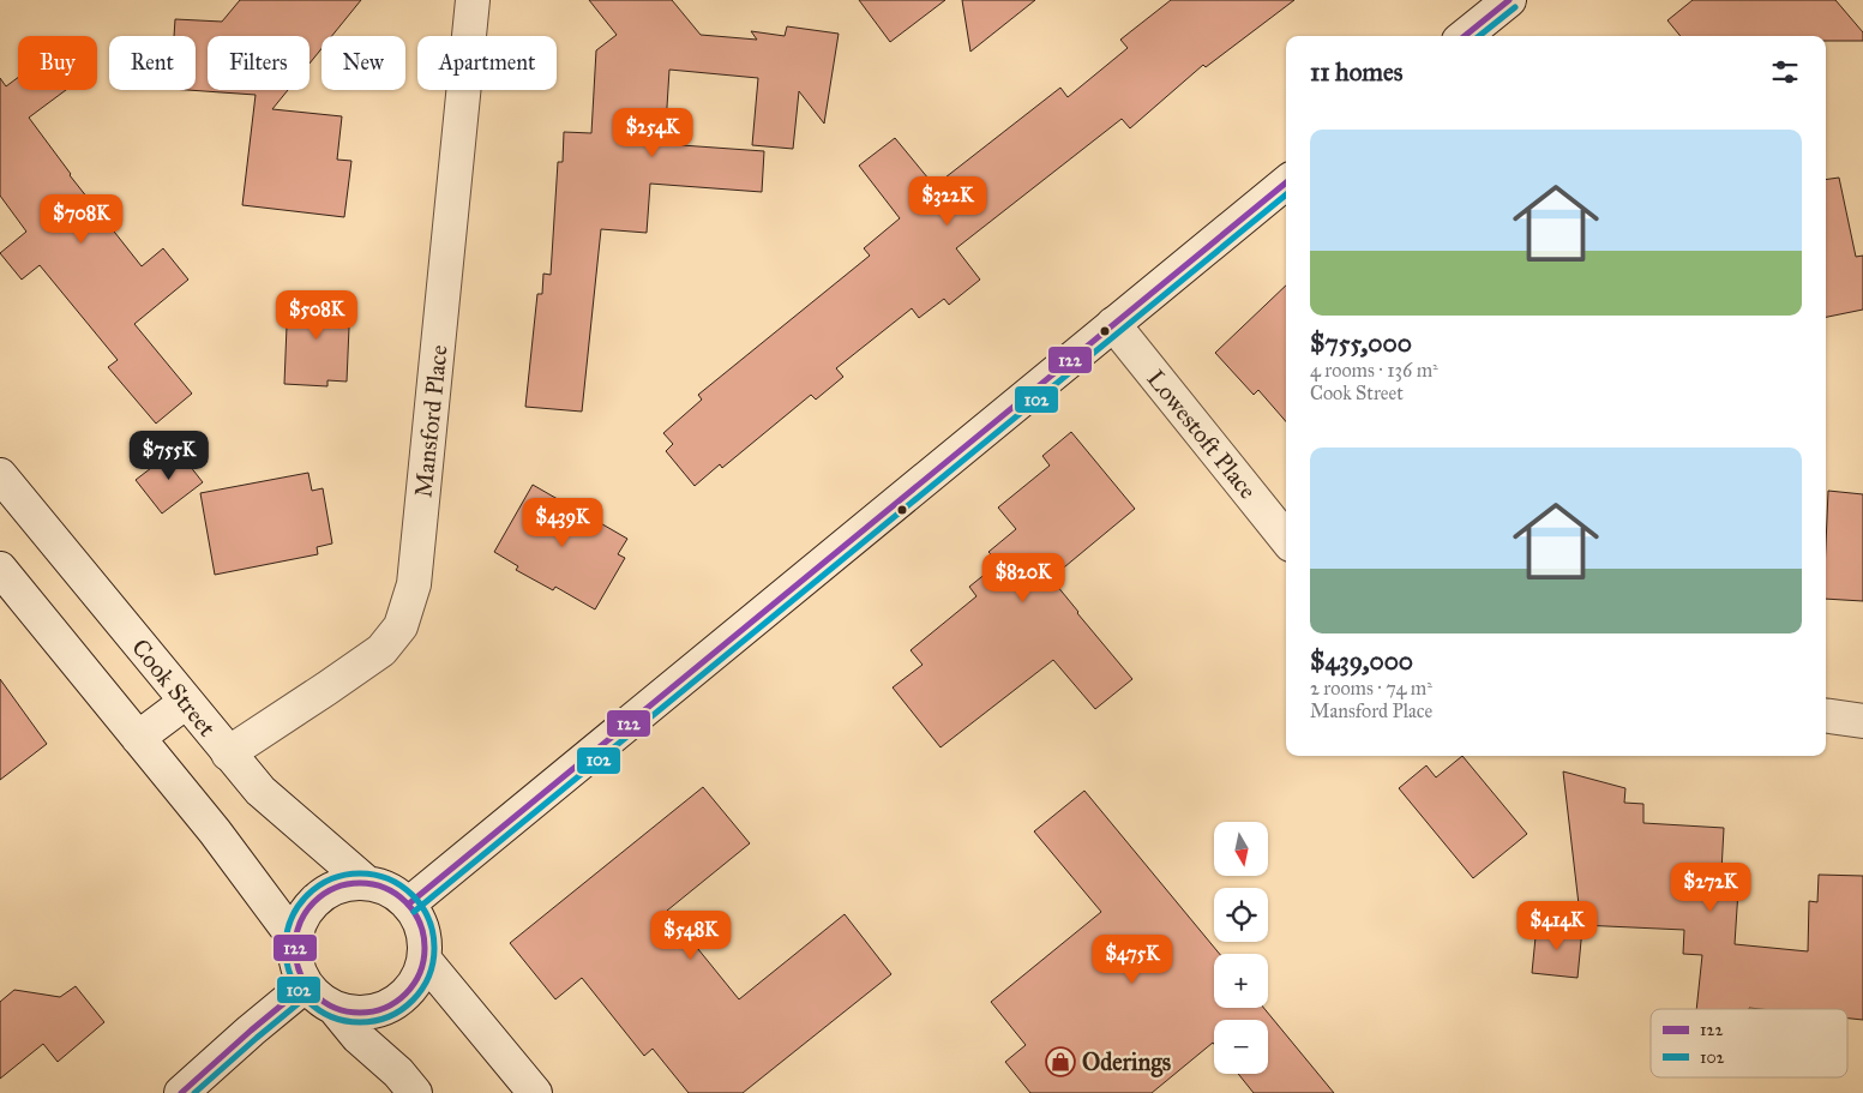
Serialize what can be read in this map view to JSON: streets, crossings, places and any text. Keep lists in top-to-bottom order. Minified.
{"streets":{"street":["Mansford Place","Lowestoft Place","Cook Street"]},"crossings":[["Mansford Place","Cook Street"]],"places":{"shop":["Oderings"]},"lines":["transit line 122","transit line 102"],"legend":["122","102"],"north":"bottom","page":{"chip":["Buy","Rent","Filters","New","Apartment"],"heading":"11 homes","price":["$254K","$322K","$708K","$508K","$755K","$439K","$820K","$272K","$414K","$548K","$475K"],"list":[{"name":"$755,000","note":"4 rooms · 136 m² · Cook Street"},{"name":"$439,000","note":"2 rooms · 74 m² · Mansford Place"}],"map_buttons":["+","−"]}}
